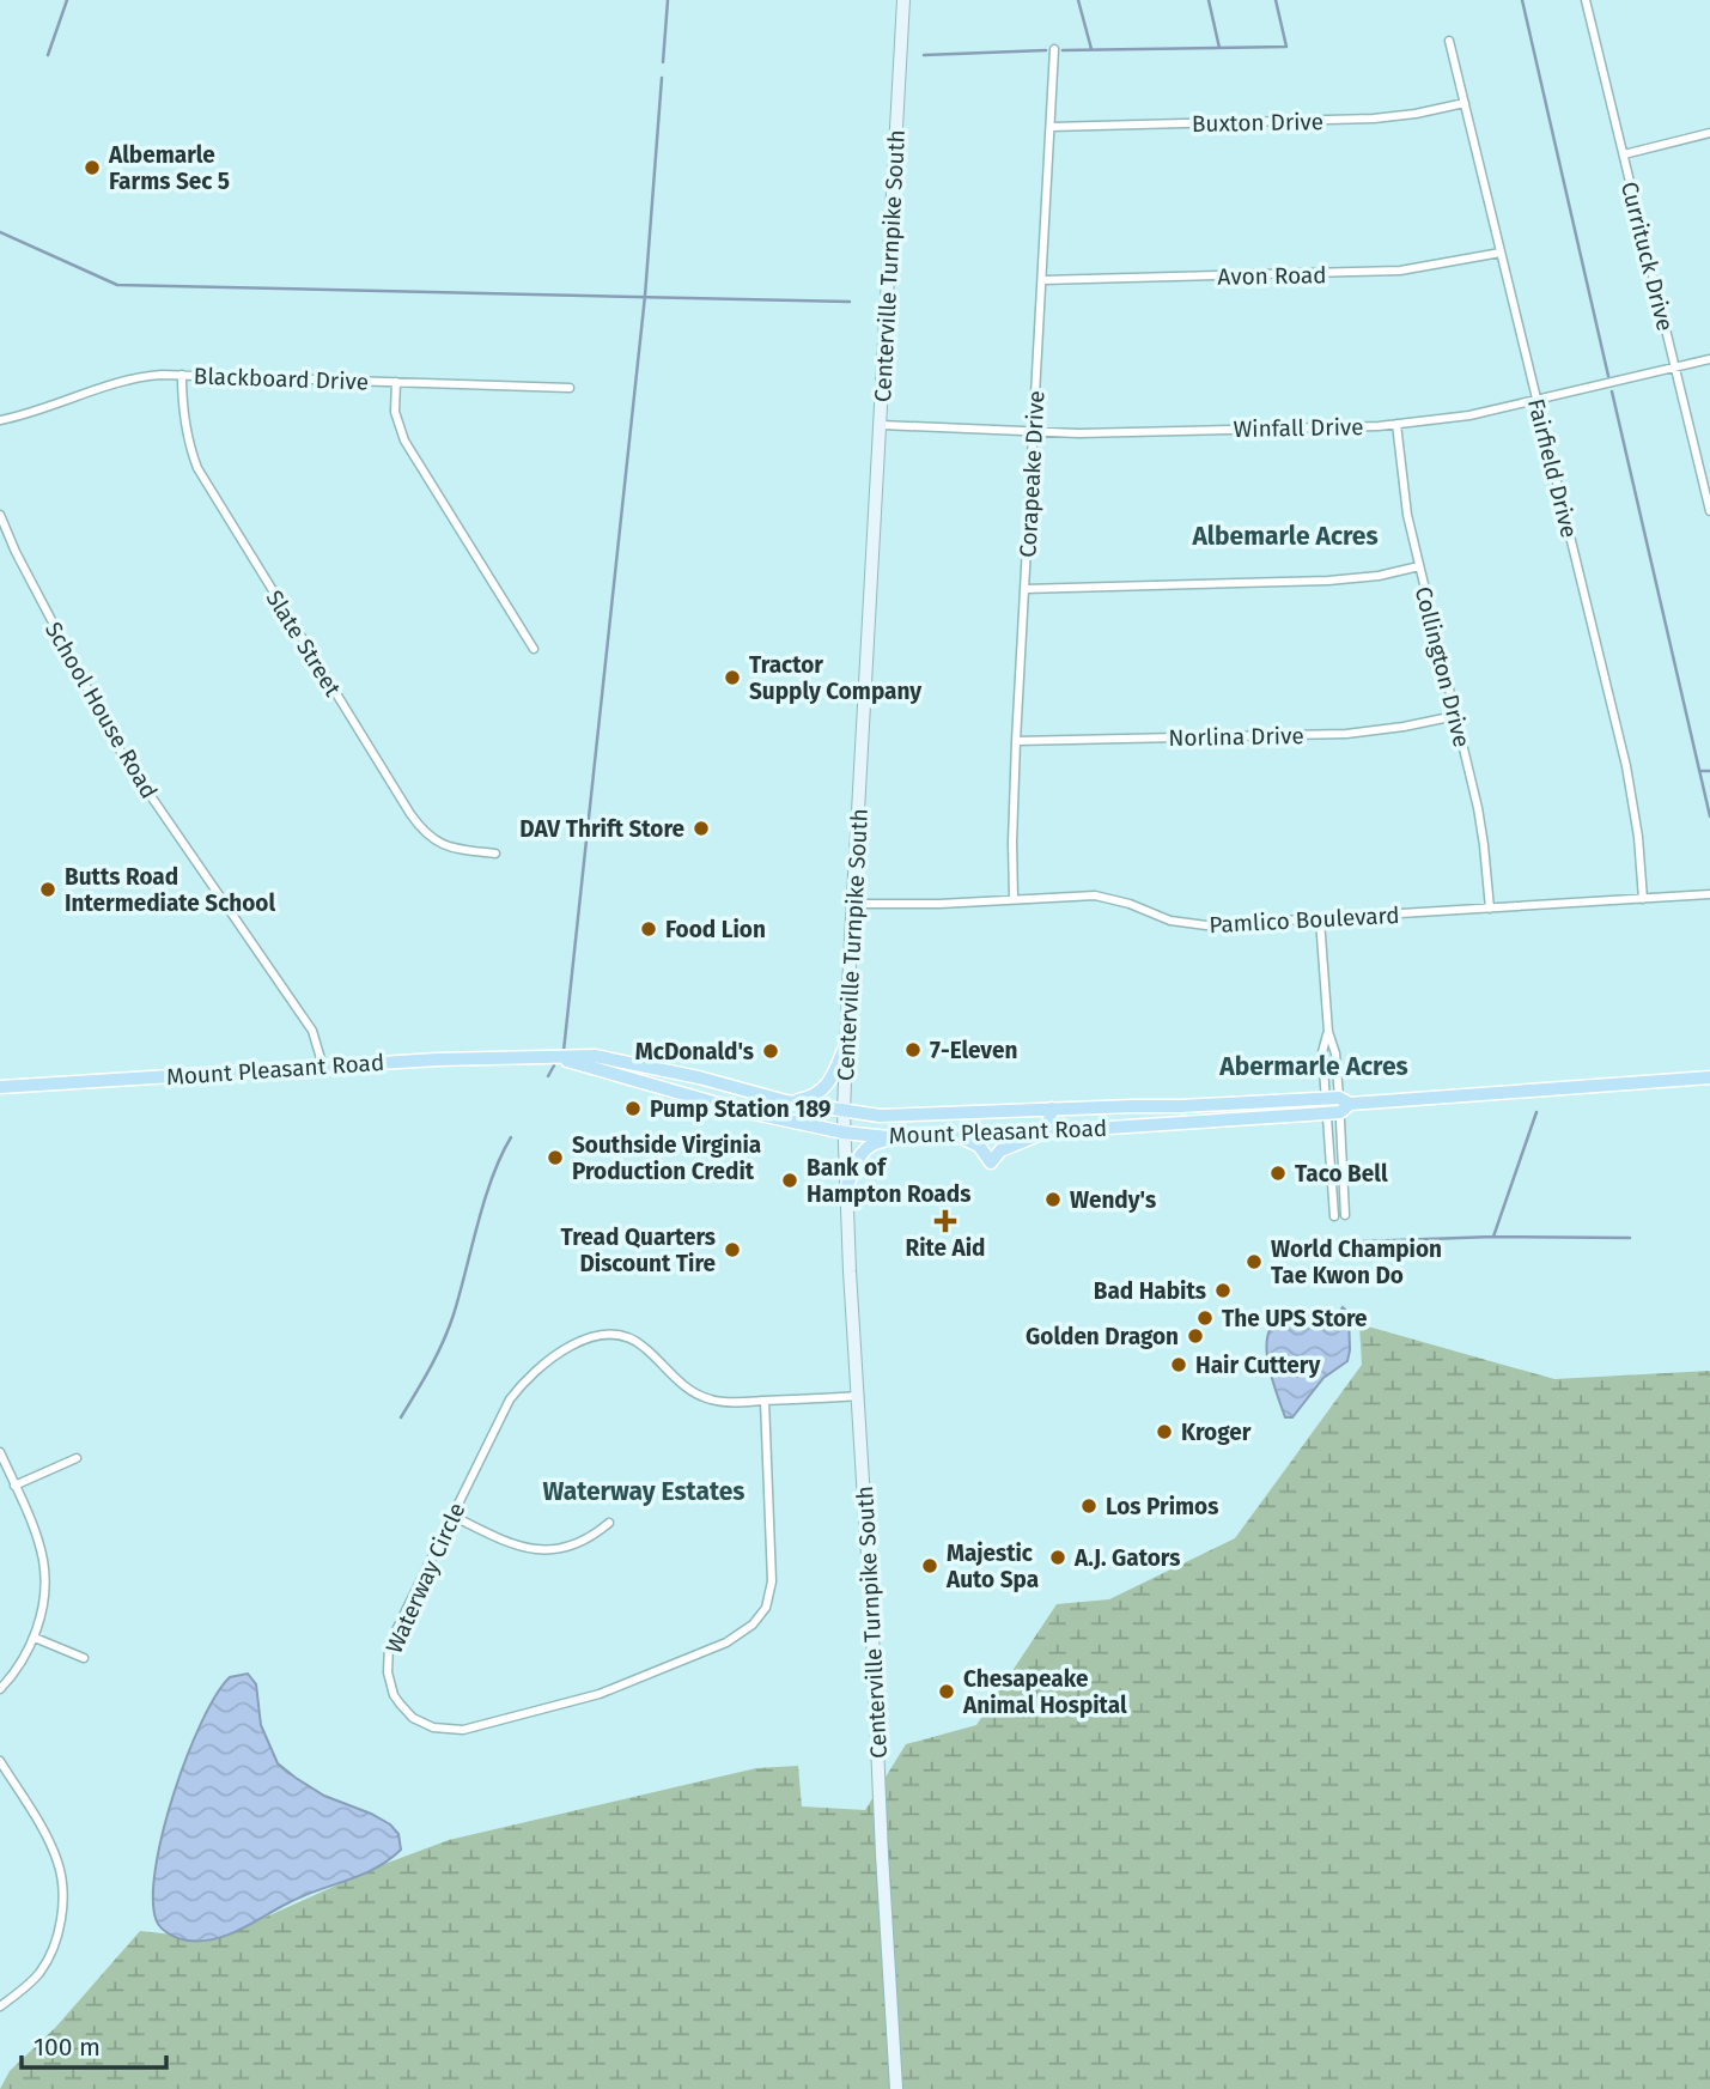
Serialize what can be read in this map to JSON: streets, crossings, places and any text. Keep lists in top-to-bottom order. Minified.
{"streets":{"highway":["Mount Pleasant Road"],"main road":["Centerville Turnpike South"],"street":["Buxton Drive","Currituck Drive","Avon Road","Blackboard Drive","Winfall Drive","Fairfield Drive","Corapeake Drive","Slate Street","Collington Drive","School House Road","Norlina Drive","Pamlico Boulevard","Waterway Circle"]},"crossings":[["Buxton Drive","Fairfield Drive"],["Buxton Drive","Corapeake Drive"],["Currituck Drive","Winfall Drive"],["Centerville Turnpike South","Winfall Drive"],["Centerville Turnpike South","Pamlico Boulevard"],["Centerville Turnpike South","Mount Pleasant Road"],["Centerville Turnpike South","Waterway Circle"],["Avon Road","Fairfield Drive"],["Avon Road","Corapeake Drive"],["Blackboard Drive","Slate Street"],["Winfall Drive","Fairfield Drive"],["Winfall Drive","Corapeake Drive"],["Winfall Drive","Collington Drive"],["Fairfield Drive","Pamlico Boulevard"],["Corapeake Drive","Norlina Drive"],["Corapeake Drive","Pamlico Boulevard"],["Collington Drive","Norlina Drive"],["Collington Drive","Pamlico Boulevard"],["School House Road","Mount Pleasant Road"]],"districts":["Albemarle Acres","Abermarle Acres","Waterway Estates"],"places":{"other":["Albemarle Farms Sec 5","Tractor Supply Company","DAV Thrift Store","Butts Road Intermediate School","Food Lion","7-Eleven","McDonald's","Pump Station 189","Southside Virginia Production Credit","Taco Bell","Bank of Hampton Roads","Wendy's","Tread Quarters Discount Tire","World Champion Tae Kwon Do","Bad Habits","The UPS Store","Golden Dragon","Hair Cuttery","Kroger","Los Primos","A.J. Gators","Majestic Auto Spa","Chesapeake Animal Hospital"],"health":["Rite Aid"]},"scale_bar":"100 m"}
